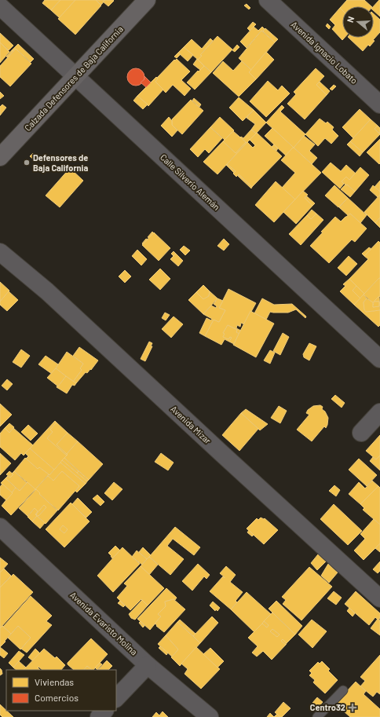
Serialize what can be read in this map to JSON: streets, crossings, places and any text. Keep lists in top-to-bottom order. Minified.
{"streets":{"main road":["Calzada Defensores de Baja California"],"street":["Avenida Ignacio Lobato","Calle Silverio Alemán","Avenida Mizar","Avenida Evaristo Molina"]},"crossings":[["Calzada Defensores de Baja California","Calle Silverio Alemán"]],"places":{"other":["Defensores de Baja California"],"health":["Centro32"]},"legend":["Viviendas","Comercios"],"north":"left"}
